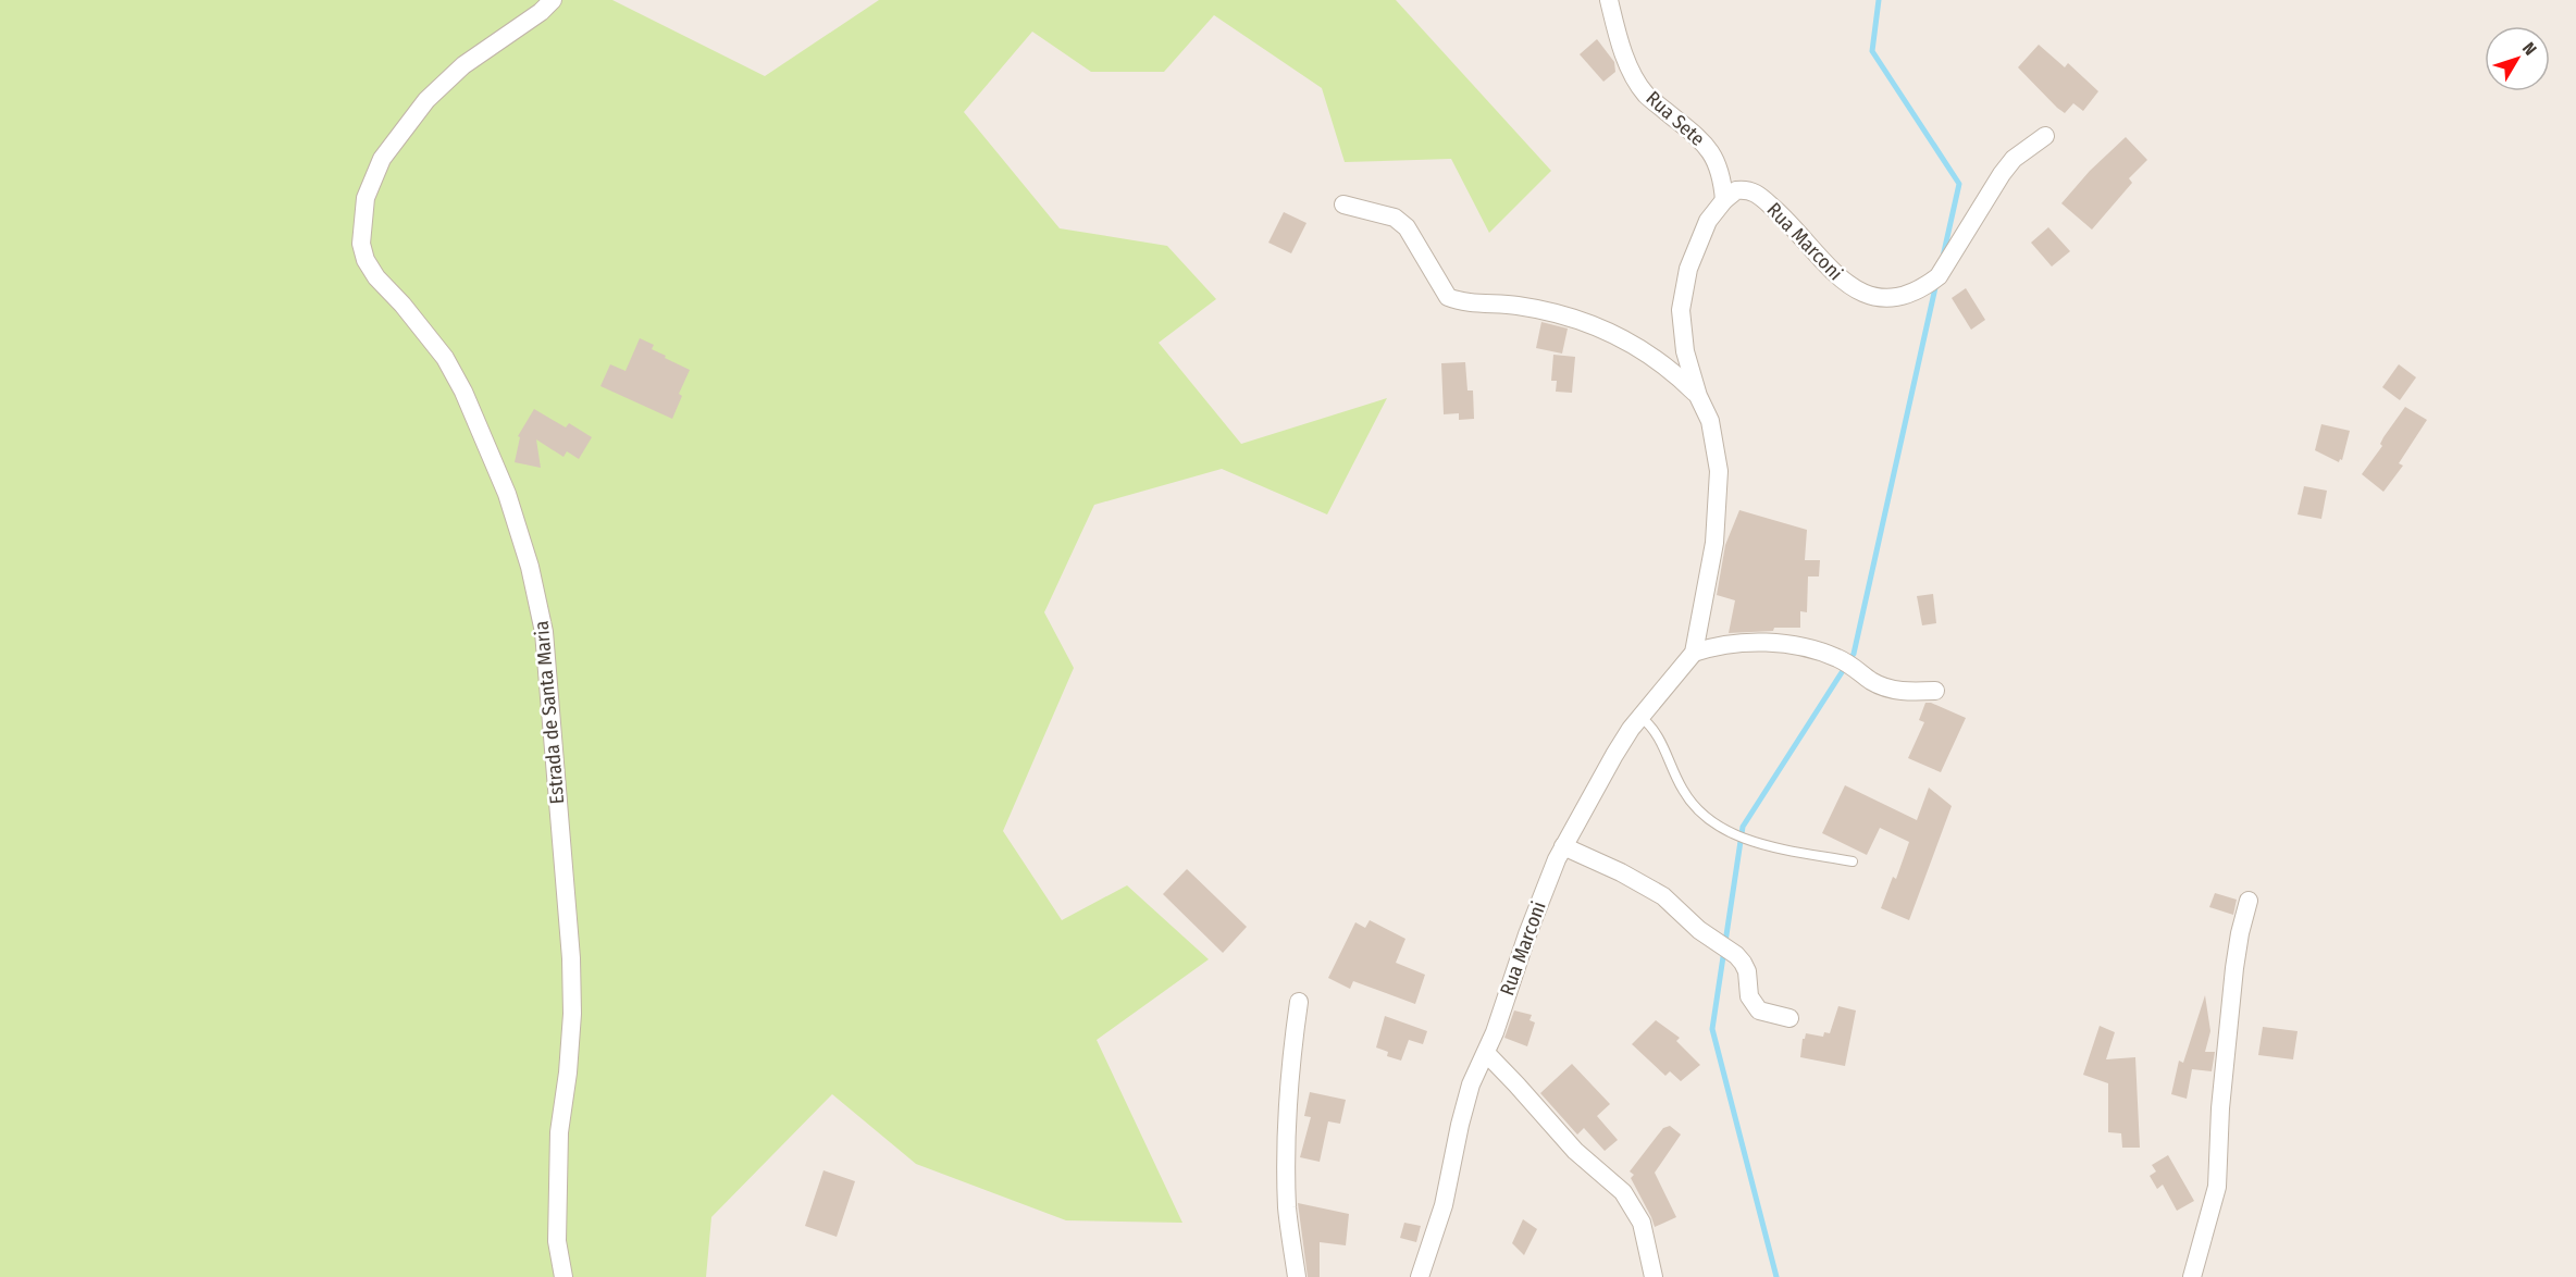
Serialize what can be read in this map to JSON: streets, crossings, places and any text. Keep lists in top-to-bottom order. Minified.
{"streets":{"street":["Rua Sete","Rua Marconi","Estrada de Santa Maria"]},"crossings":[["Rua Sete","Rua Marconi"]],"north":"top right"}
